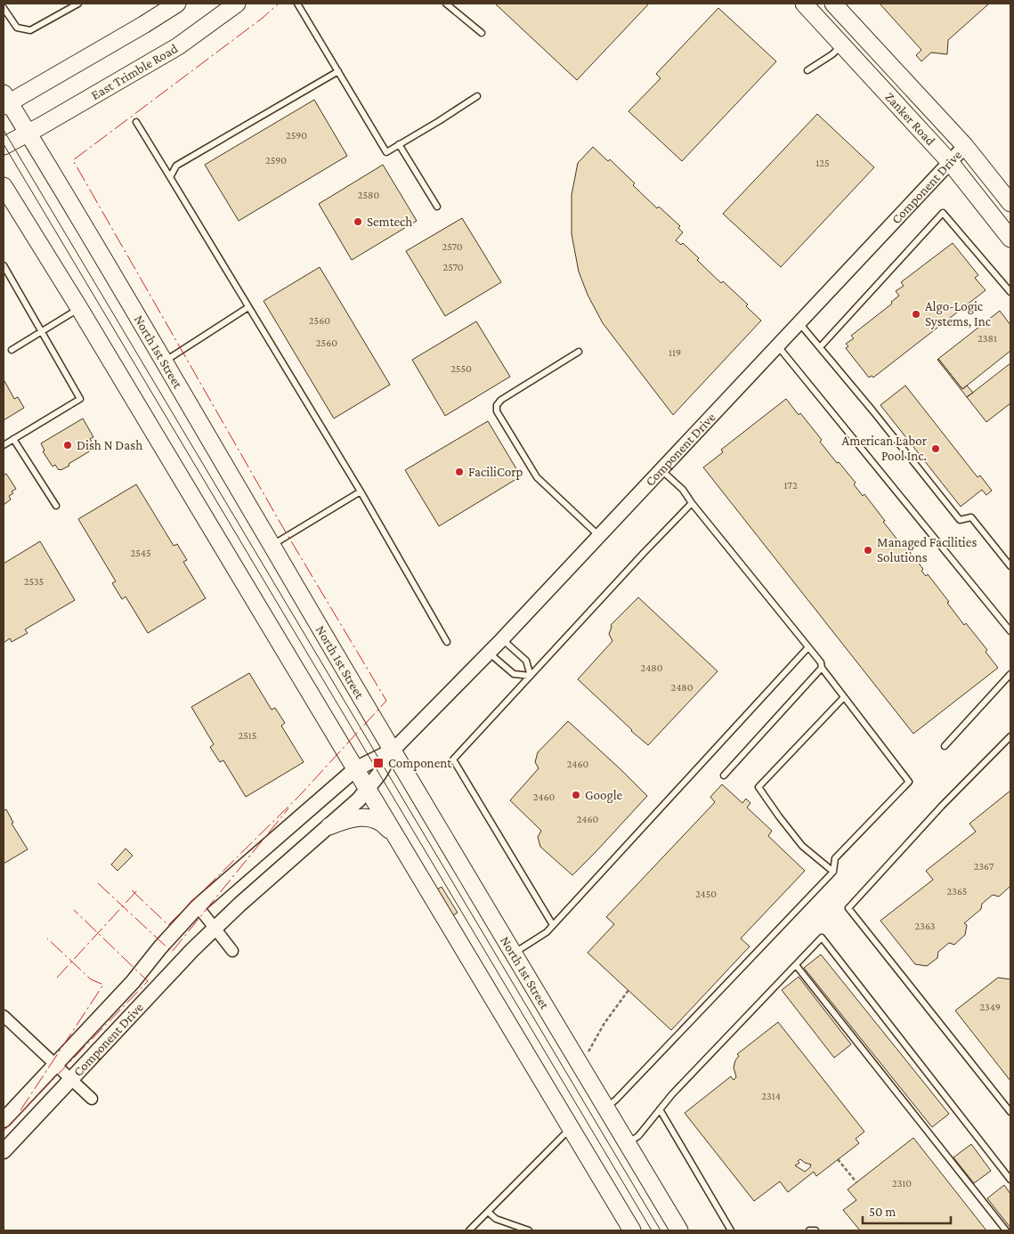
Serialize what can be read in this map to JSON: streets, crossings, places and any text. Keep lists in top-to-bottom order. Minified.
{"streets":{"main road":["East Trimble Road","Zanker Road","Component Drive","North 1st Street"]},"crossings":[["East Trimble Road","North 1st Street"],["Zanker Road","Component Drive"],["Component Drive","North 1st Street"]],"places":{"other":["Semtech","Algo-Logic Systems, Inc","Dish N Dash","American Labor Pool Inc.","FaciliCorp","Managed Facilities Solutions","Google"],"transit":["Component"]},"house_numbers":["2590","2590","125","2580","2570","2570","2560","2381","2560","119","2550","172","2545","2535","2480","2480","2515","2460","2460","2460","2367","2365","2450","2363","2349","2314","2310"],"scale_bar":"50 m"}
